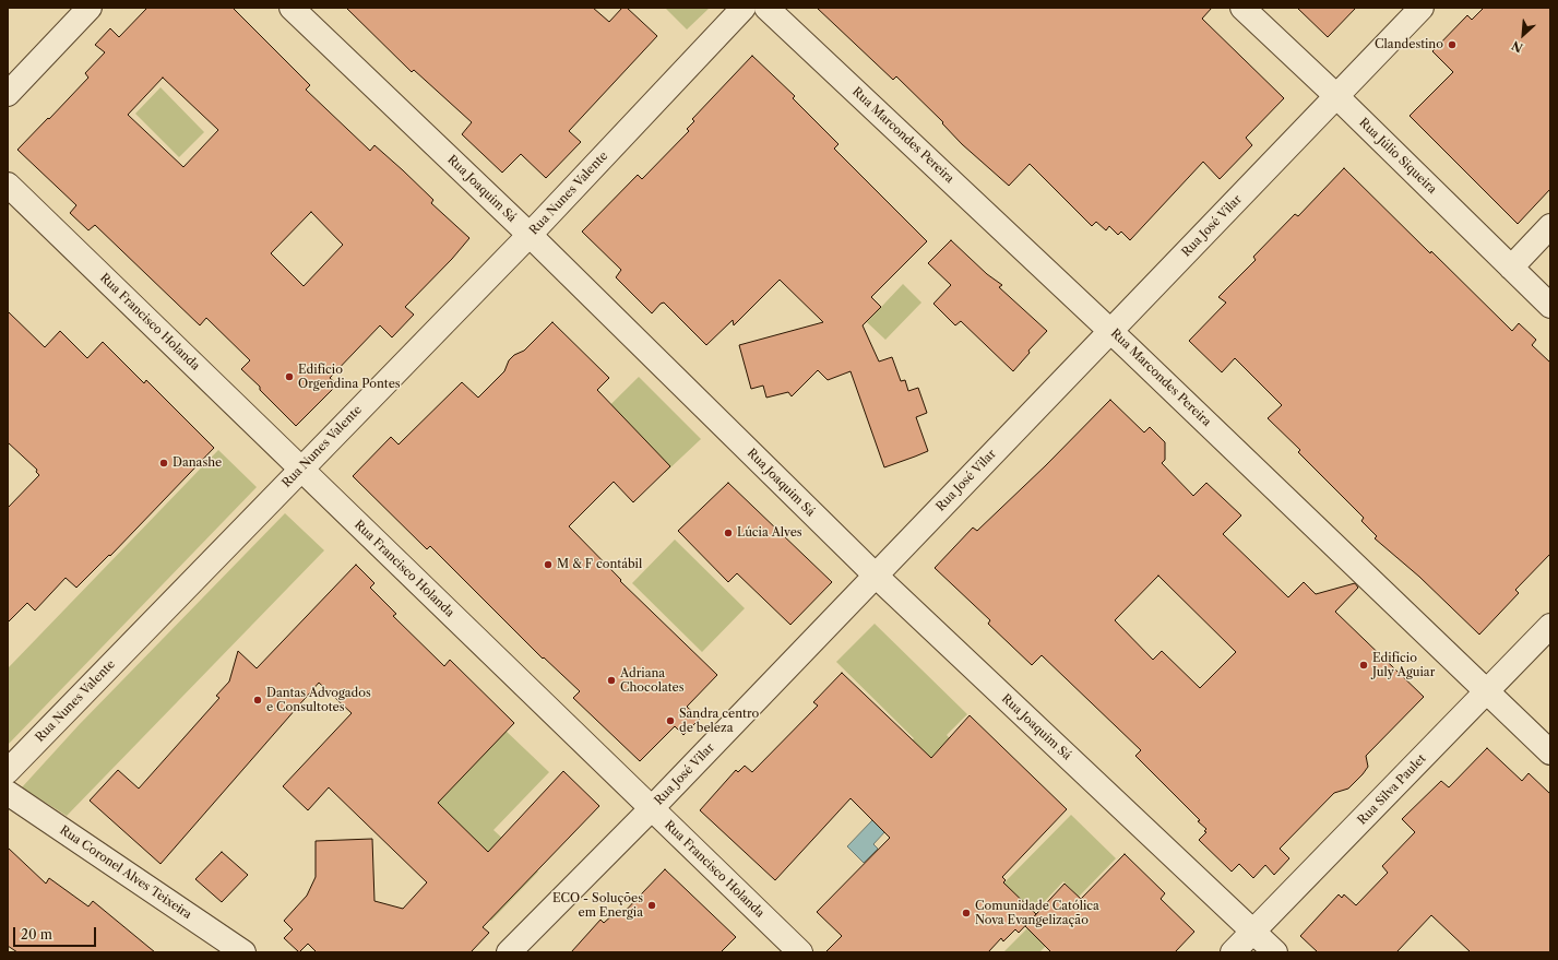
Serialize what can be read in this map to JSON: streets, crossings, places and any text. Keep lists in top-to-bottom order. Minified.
{"streets":{"street":["Rua Marcondes Pereira","Rua Júlio Siqueira","Rua Joaquim Sá","Rua Nunes Valente","Rua José Vilar","Rua Francisco Holanda","Rua Silva Paulet","Rua Coronel Alves Teixeira"]},"crossings":[["Rua Marcondes Pereira","Rua José Vilar"],["Rua Marcondes Pereira","Rua Silva Paulet"],["Rua Júlio Siqueira","Rua José Vilar"],["Rua Joaquim Sá","Rua Nunes Valente"],["Rua Joaquim Sá","Rua José Vilar"],["Rua Joaquim Sá","Rua Silva Paulet"],["Rua Nunes Valente","Rua Francisco Holanda"],["Rua José Vilar","Rua Francisco Holanda"]],"places":["Clandestino","Edifício Orgendina Pontes","Danashe","Lúcia Alves","M & F contábil","Edifício July Aguiar","Adriana Chocolates","Dantas Advogados e Consultotes","Sandra centro de beleza","ECO - Soluções em Energia","Comunidade Católica Nova Evangelização"],"scale_bar":"20 m","north":"bottom left"}
